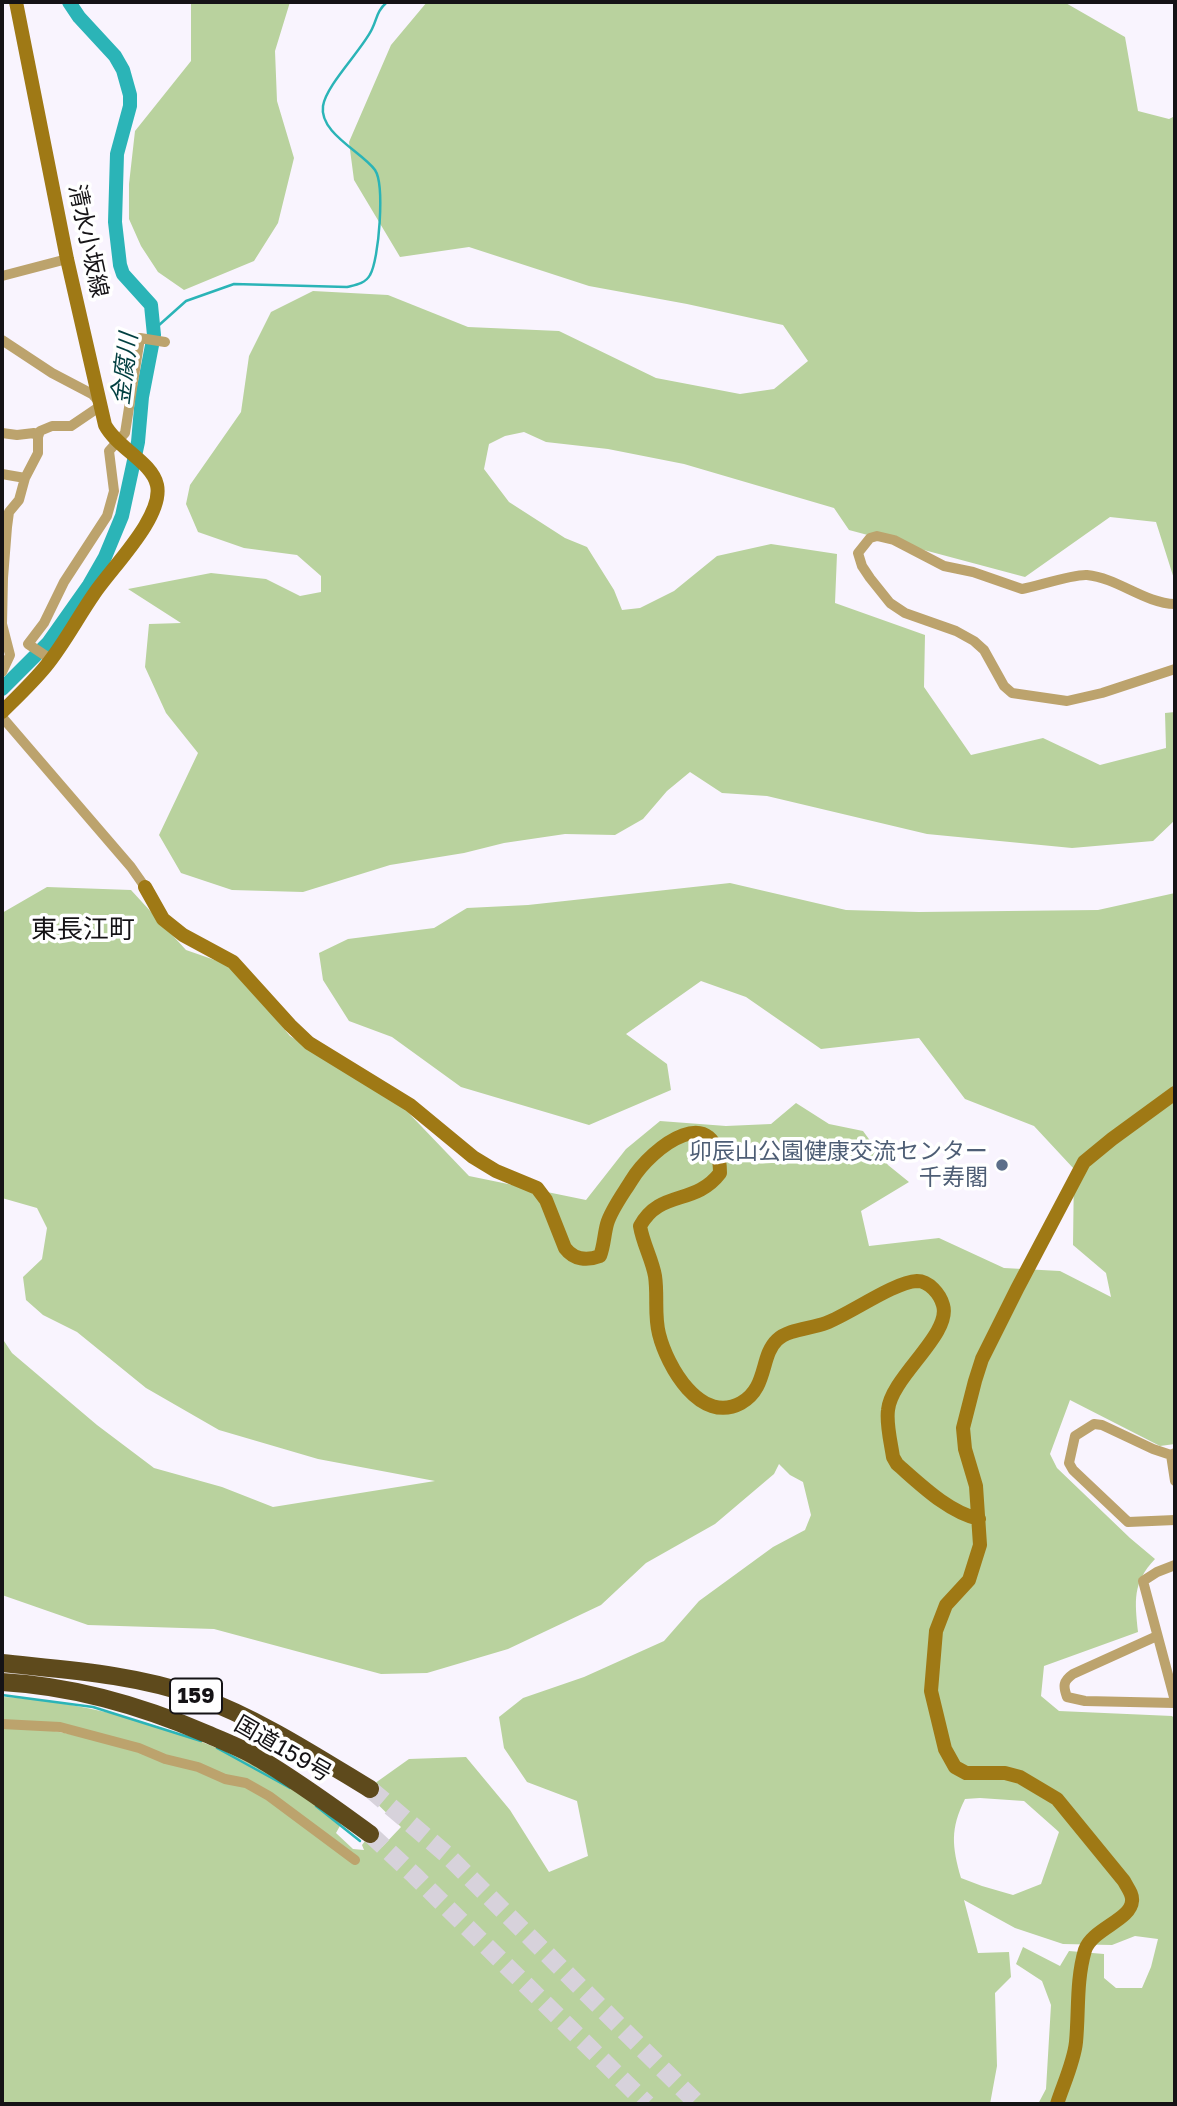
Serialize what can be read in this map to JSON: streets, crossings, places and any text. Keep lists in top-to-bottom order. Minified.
{"streets":{"highway":["159","国道159号"],"street":["清水小坂線"]},"districts":["東長江町"],"water":["金腐川"],"places":["卯辰山公園健康交流センター 千寿閣"]}
